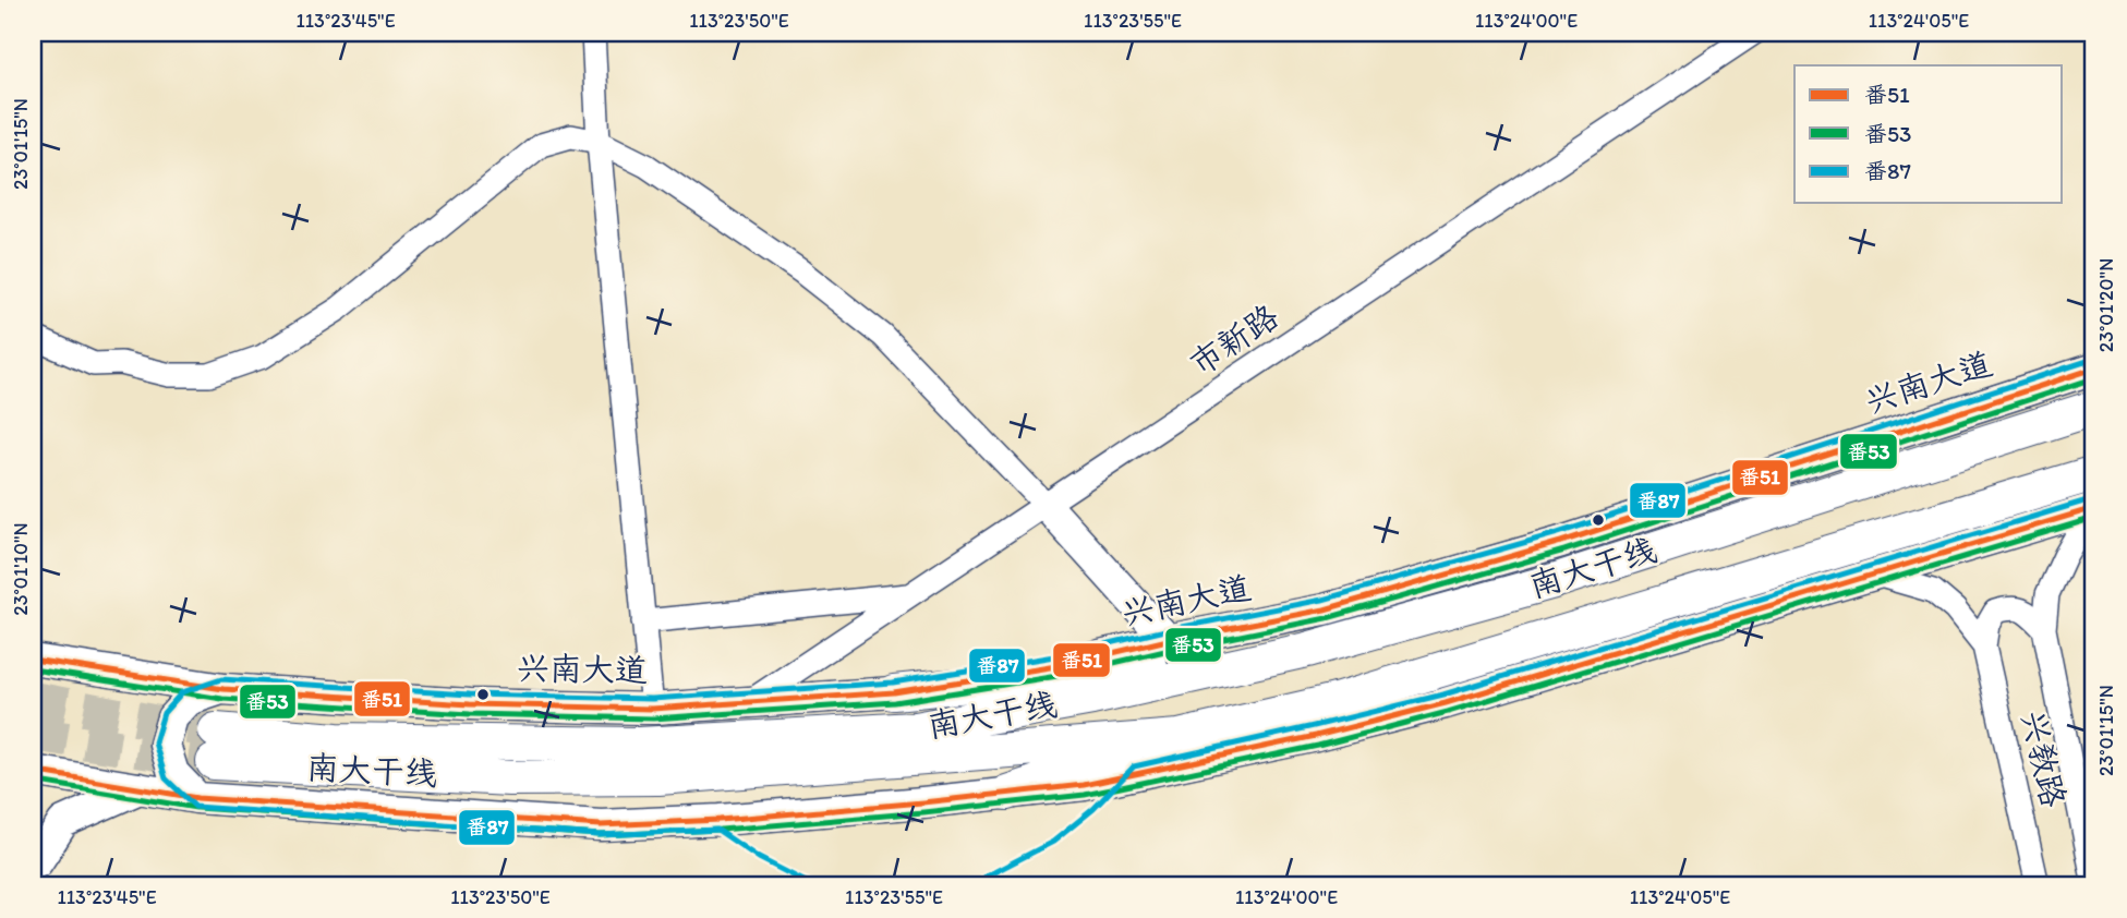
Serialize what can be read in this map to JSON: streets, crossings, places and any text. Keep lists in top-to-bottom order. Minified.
{"streets":{"highway":["南大干线"],"main road":["兴南大道"],"street":["市新路","兴教路"]},"crossings":[["市新路","兴南大道"]],"lines":["transit line 番87","transit line 番51","transit line 番53"],"legend":["番51","番53","番87"],"coordinates":["113°23'45\"E","113°23'50\"E","113°23'55\"E","113°24'00\"E","113°24'05\"E","23°01'15\"N","23°01'20\"N","23°01'10\"N"]}
